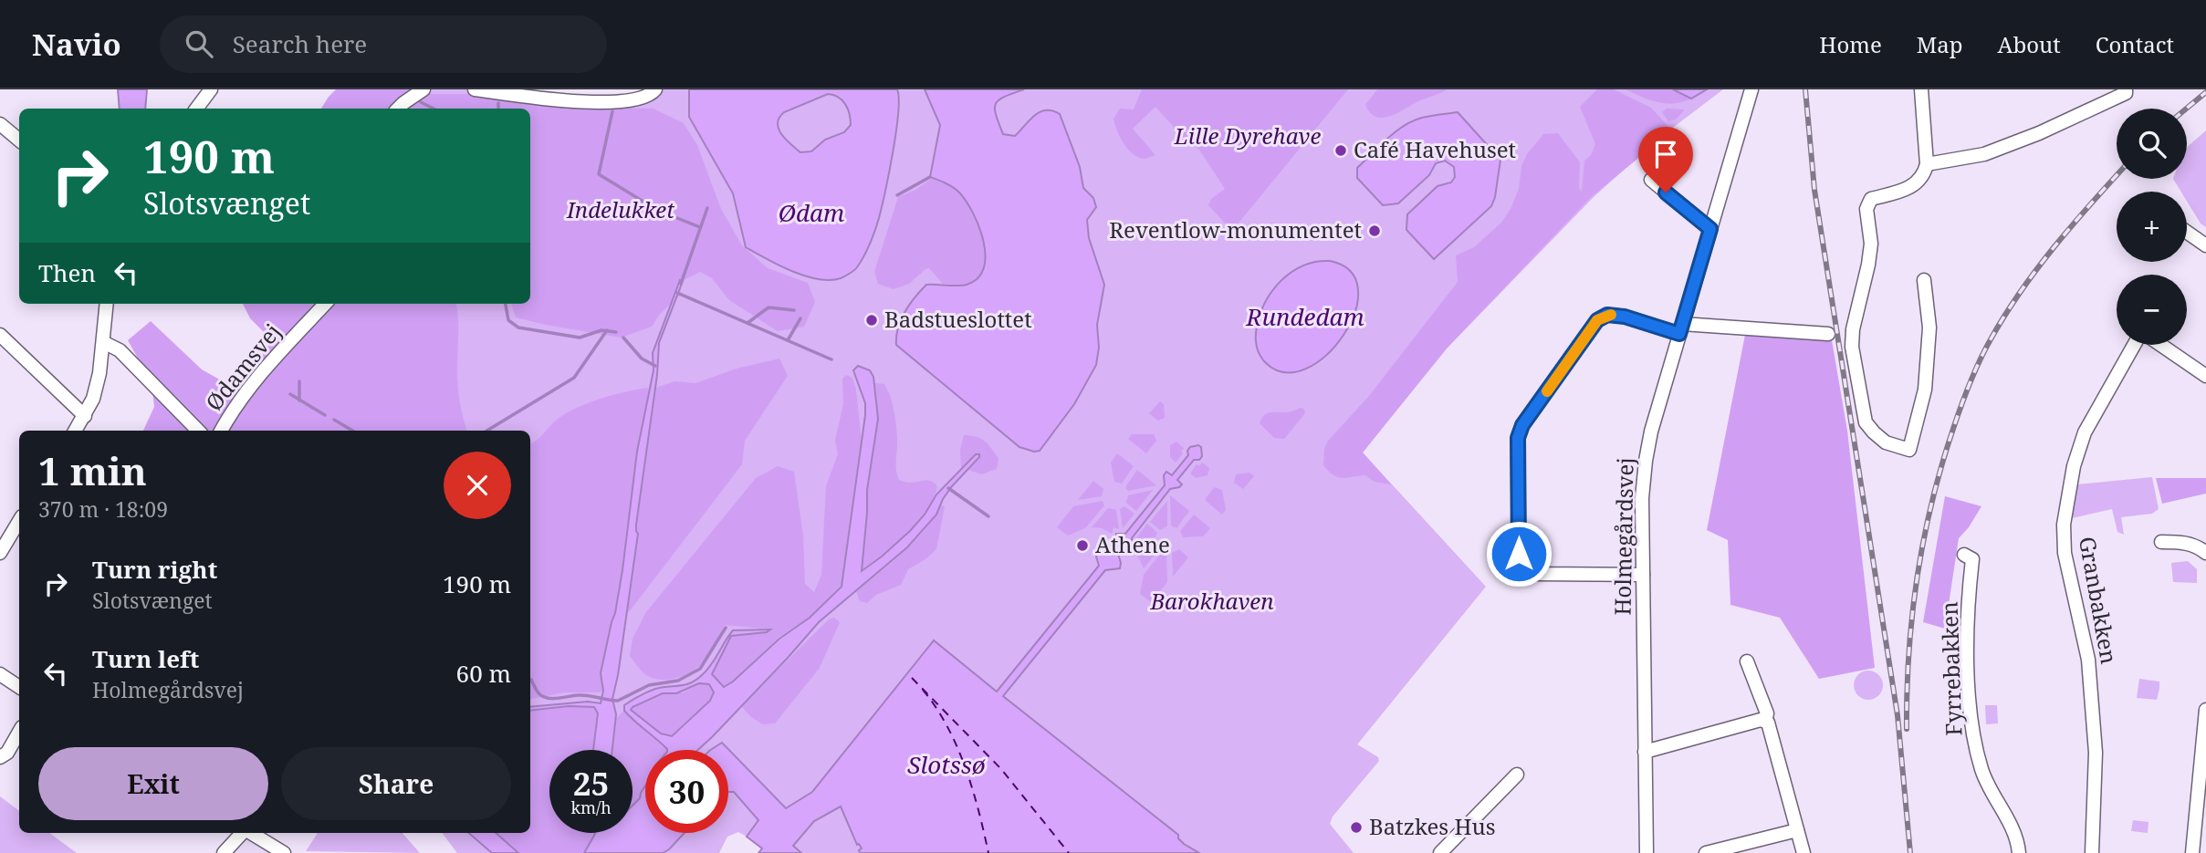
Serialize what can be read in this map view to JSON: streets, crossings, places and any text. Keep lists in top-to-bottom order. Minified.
{"streets":{"street":["Ødamsvej","Holmegårdsvej","Granbakken","Fyrrebakken"]},"water":["Ødam","Rundedam","Slotssø"],"parks":["Lille Dyrehave","Indelukket","Barokhaven"],"places":["Café Havehuset","Reventlow-monumentet","Badstueslottet","Athene","Batzkes Hus"],"page":{"header":"Navio","search":"Search here","nav":["Home","Map","About","Contact"],"map_buttons":["+","−"],"turn":["190 m","Slotsvænget"],"then":"Then","heading":["1 min","370 m · 18:09"],"list":[{"name":"Turn right","note":"Slotsvænget","value":"190 m"},{"name":"Turn left","note":"Holmegårdsvej","value":"60 m"}],"buttons":["Exit","Share"],"speed":"25 km/h","limit":"30"}}
